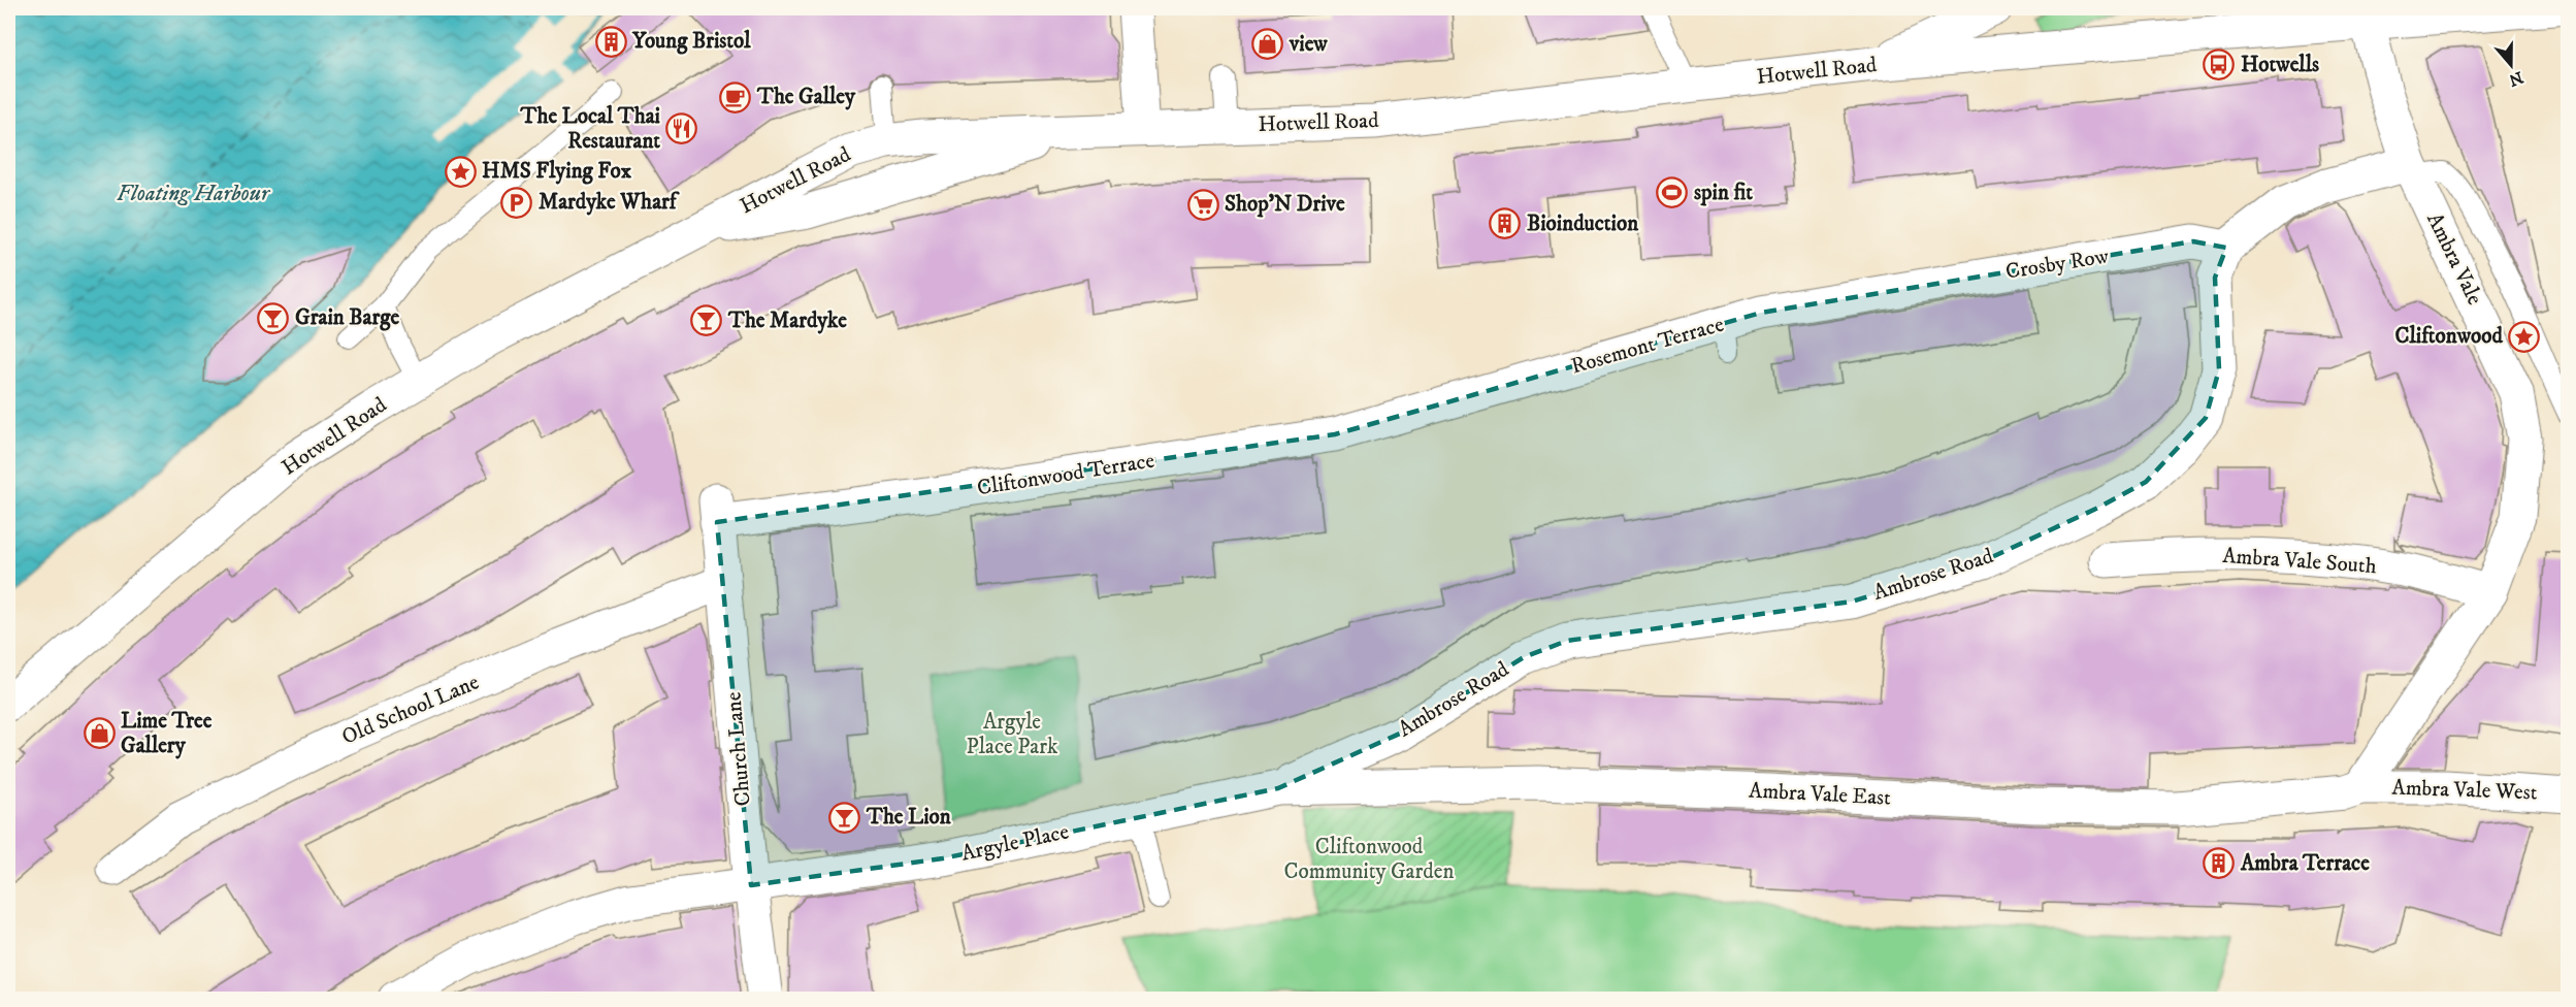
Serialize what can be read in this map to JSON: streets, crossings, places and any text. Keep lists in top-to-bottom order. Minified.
{"streets":{"street":["Hotwell Road","Ambra Vale","Crosby Row","Rosemont Terrace","Cliftonwood Terrace","Ambra Vale South","Ambrose Road","Old School Lane","Church Lane","Ambra Vale West","Ambra Vale East","Argyle Place"]},"crossings":[["Hotwell Road","Ambra Vale"],["Ambra Vale","Ambra Vale South"],["Ambra Vale","Ambra Vale West"],["Ambra Vale","Ambra Vale East"],["Crosby Row","Rosemont Terrace"],["Crosby Row","Ambrose Road"],["Rosemont Terrace","Cliftonwood Terrace"],["Cliftonwood Terrace","Church Lane"],["Ambrose Road","Ambra Vale East"],["Ambrose Road","Argyle Place"],["Old School Lane","Church Lane"],["Church Lane","Argyle Place"],["Ambra Vale West","Ambra Vale East"],["Ambra Vale East","Argyle Place"]],"water":["Floating Harbour"],"parks":["Argyle Place Park","Cliftonwood Community Garden"],"places":{"building":["Young Bristol","Bioinduction","Ambra Terrace"],"shop":["view","Lime Tree Gallery"],"bus stop":["Hotwells"],"cafe":["The Galley"],"restaurant":["The Local Thai Restaurant"],"place":["HMS Flying Fox","Cliftonwood"],"sports":["spin fit"],"parking":["Mardyke Wharf"],"supermarket":["Shop'N Drive"],"bar":["Grain Barge","The Mardyke","The Lion"]},"north":"bottom"}
